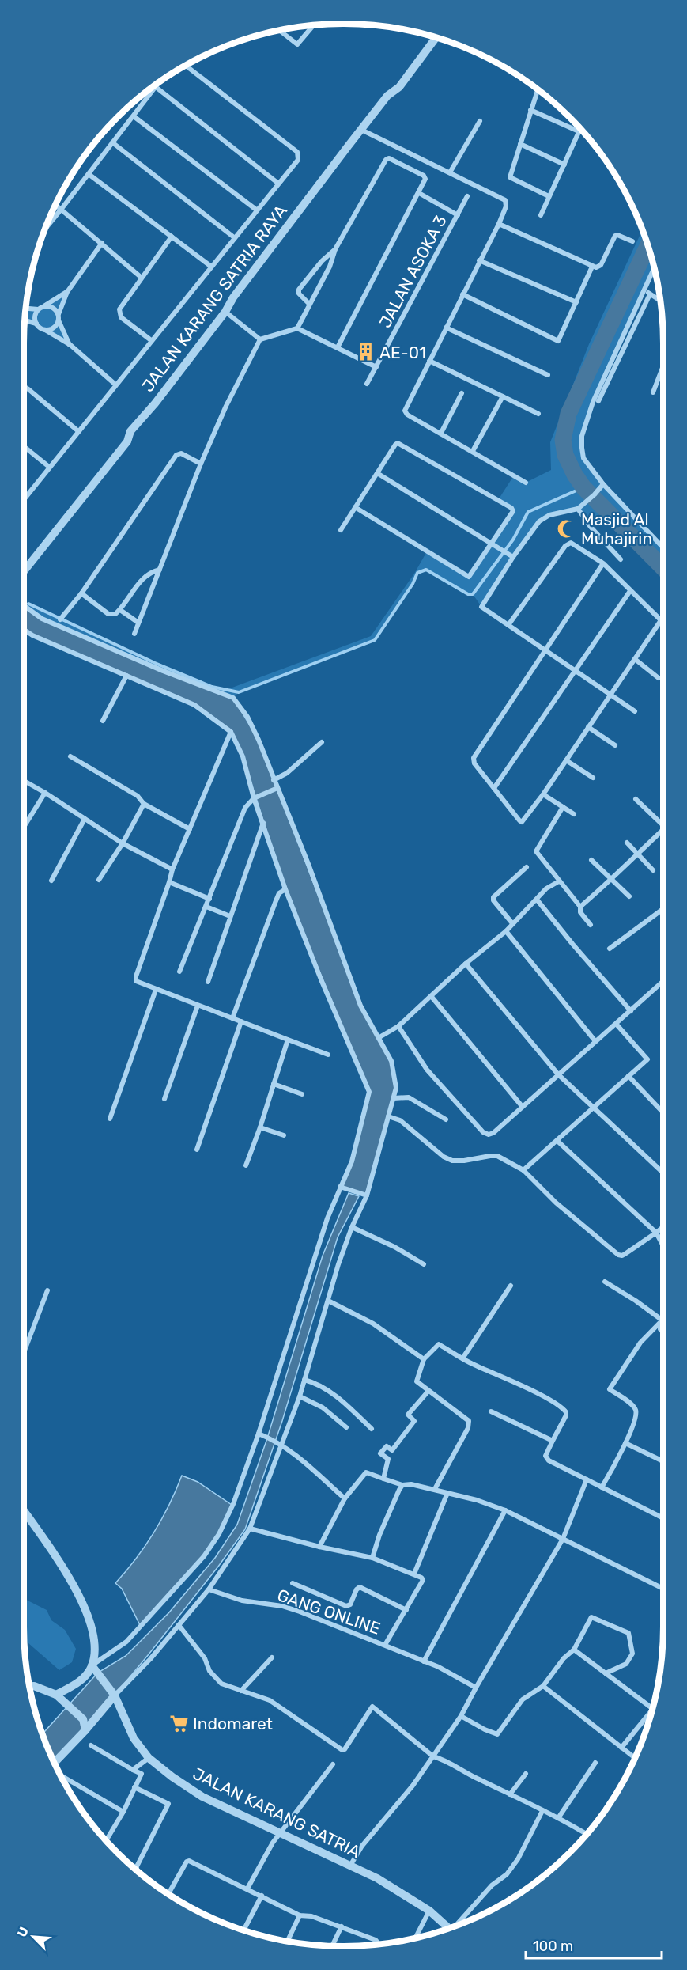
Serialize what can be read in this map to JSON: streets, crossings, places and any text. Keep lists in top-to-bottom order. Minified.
{"streets":{"street":["JALAN ASOKA 3","JALAN KARANG SATRIA RAYA","GANG ONLINE","JALAN KARANG SATRIA"]},"places":{"building":["AE-01"],"mosque":["Masjid Al Muhajirin"],"supermarket":["Indomaret"]},"scale_bar":"100 m","north":"top left"}
